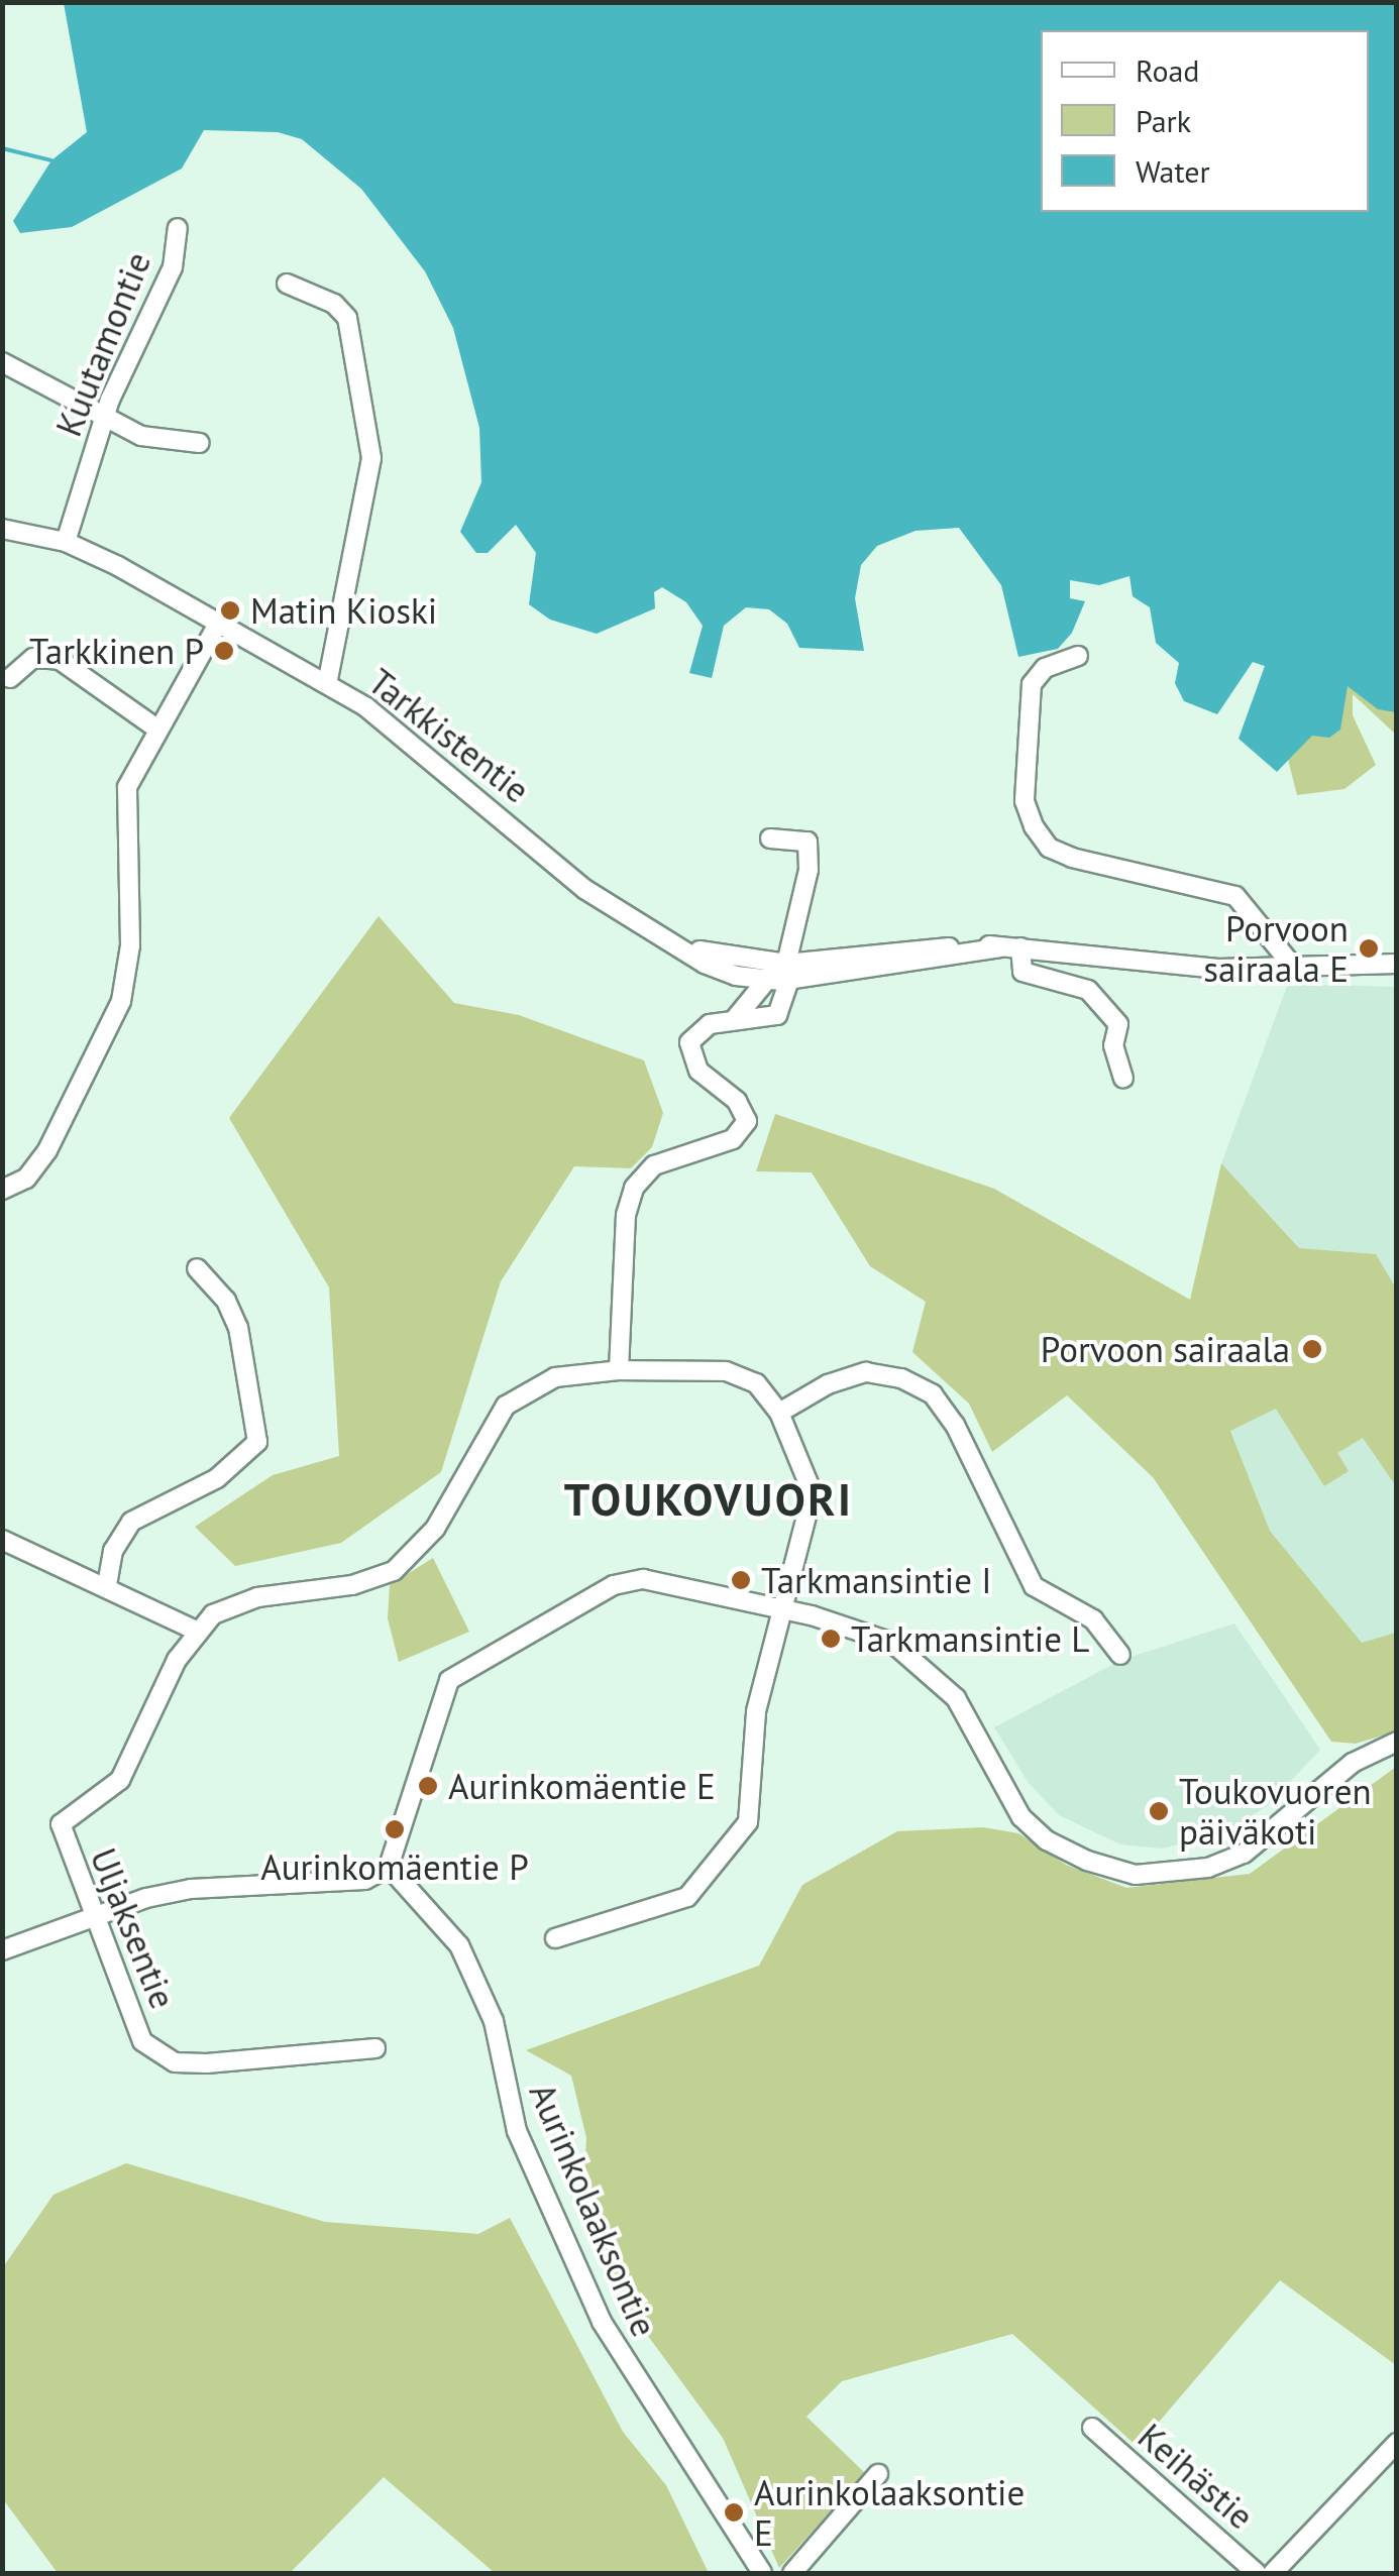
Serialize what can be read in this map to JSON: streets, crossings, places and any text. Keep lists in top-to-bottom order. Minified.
{"streets":{"street":["Kuutamontie","Tarkkistentie","Uljaksentie","Aurinkolaaksontie","Keihästie"]},"crossings":[["Kuutamontie","Tarkkistentie"]],"districts":["TOUKOVUORI"],"places":["Matin Kioski","Tarkkinen P","Porvoon sairaala E","Porvoon sairaala","Tarkmansintie I","Tarkmansintie L","Aurinkomäentie E","Toukovuoren päiväkoti","Aurinkomäentie P","Aurinkolaaksontie E"],"legend":["Road","Park","Water"]}
